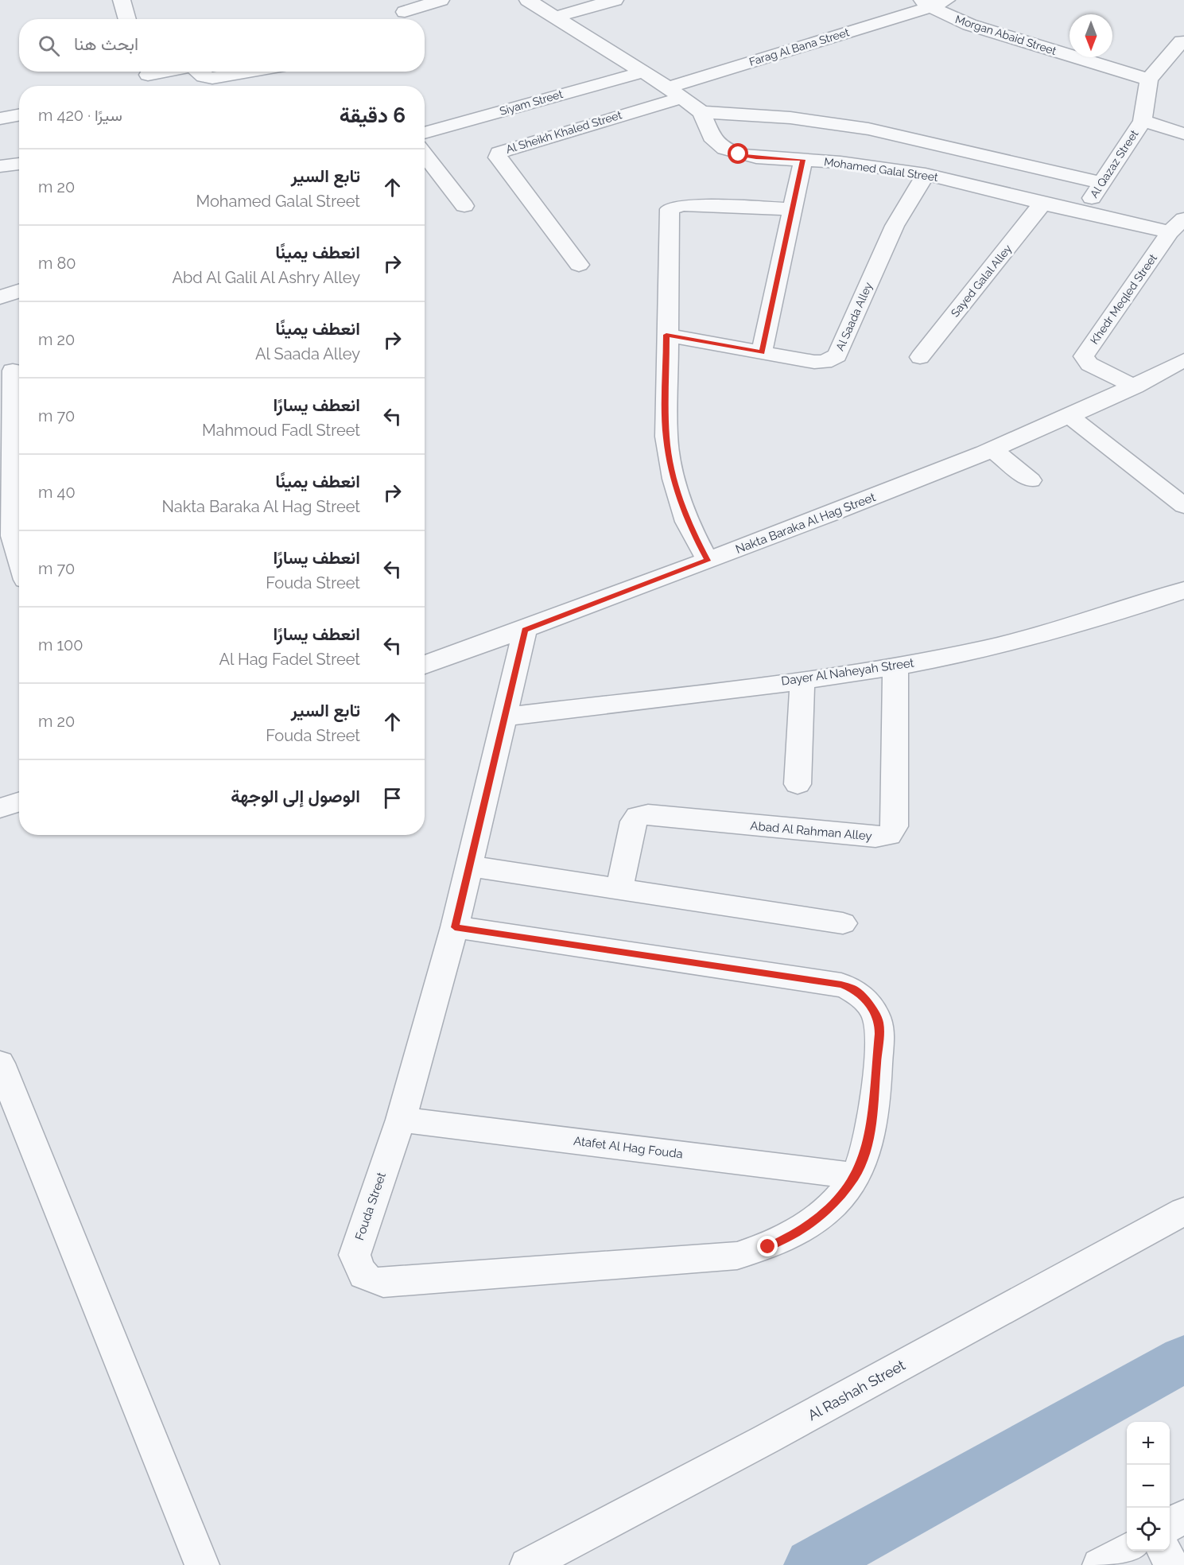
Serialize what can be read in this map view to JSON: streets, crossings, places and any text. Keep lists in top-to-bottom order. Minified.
{"streets":{"street":["Morgan Abaid Street","Farag Al Bana Street","Siyam Street","Al Sheikh Khaled Street","Al Qazaz Street","Mohamed Galal Street","Sayed Galal Alley","Khedr Meqled Street","Al Saada Alley","Nakta Baraka Al Hag Street","Dayer Al Naheyah Street","Abad Al Rahman Alley","Atafet Al Hag Fouda","Fouda Street","Al Rashah Street"]},"crossings":[["Morgan Abaid Street","Farag Al Bana Street"],["Morgan Abaid Street","Al Qazaz Street"],["Farag Al Bana Street","Al Sheikh Khaled Street"],["Al Qazaz Street","Mohamed Galal Street"],["Mohamed Galal Street","Sayed Galal Alley"],["Mohamed Galal Street","Khedr Meqled Street"],["Mohamed Galal Street","Al Saada Alley"],["Khedr Meqled Street","Nakta Baraka Al Hag Street"],["Nakta Baraka Al Hag Street","Fouda Street"],["Dayer Al Naheyah Street","Abad Al Rahman Alley"],["Dayer Al Naheyah Street","Fouda Street"],["Atafet Al Hag Fouda","Fouda Street"]],"north":"bottom","page":{"search":"ابحث هنا","heading":["6 دقيقة","سيرًا · 420 m"],"list":[["تابع السير","Mohamed Galal Street","20 m"],["انعطف يمينًا","Abd Al Galil Al Ashry Alley","80 m"],["انعطف يمينًا","Al Saada Alley","20 m"],["انعطف يسارًا","Mahmoud Fadl Street","70 m"],["انعطف يمينًا","Nakta Baraka Al Hag Street","40 m"],["انعطف يسارًا","Fouda Street","70 m"],["انعطف يسارًا","Al Hag Fadel Street","100 m"],["تابع السير","Fouda Street","20 m"],"الوصول إلى الوجهة"],"map_buttons":["+","−"]}}
